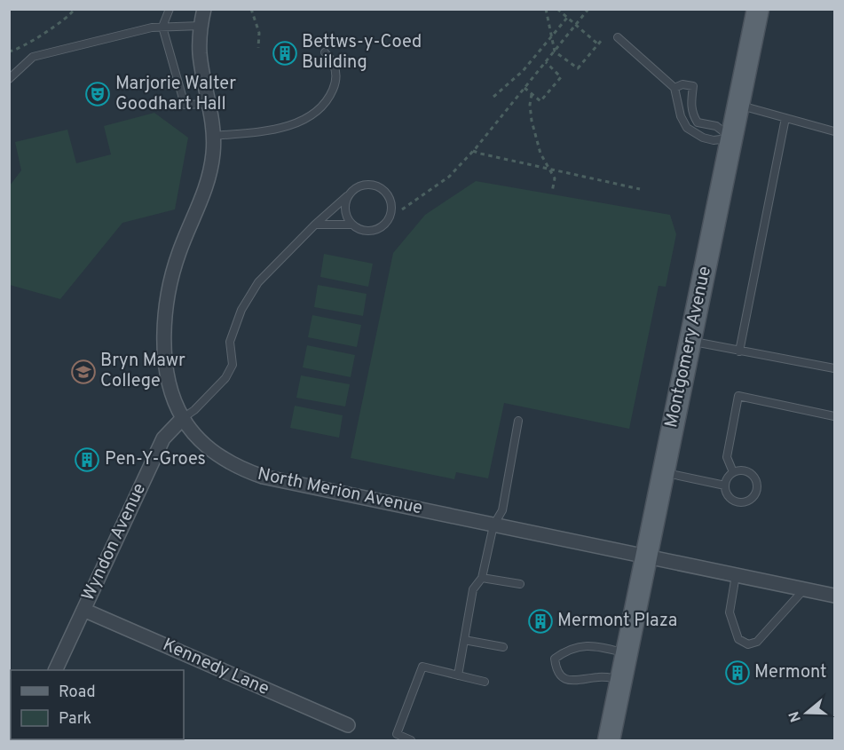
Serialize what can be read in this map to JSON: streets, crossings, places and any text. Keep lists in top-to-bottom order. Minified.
{"streets":{"main road":["Montgomery Avenue"],"street":["North Merion Avenue","Wyndon Avenue","Kennedy Lane"]},"crossings":[["Montgomery Avenue","North Merion Avenue"],["North Merion Avenue","Wyndon Avenue"],["Wyndon Avenue","Kennedy Lane"]],"places":{"building":["Bettws-y-Coed Building","Pen-Y-Groes","Mermont Plaza","Mermont"],"theatre":["Marjorie Walter Goodhart Hall"],"school or university":["Bryn Mawr College"]},"legend":["Road","Park"],"north":"left"}
